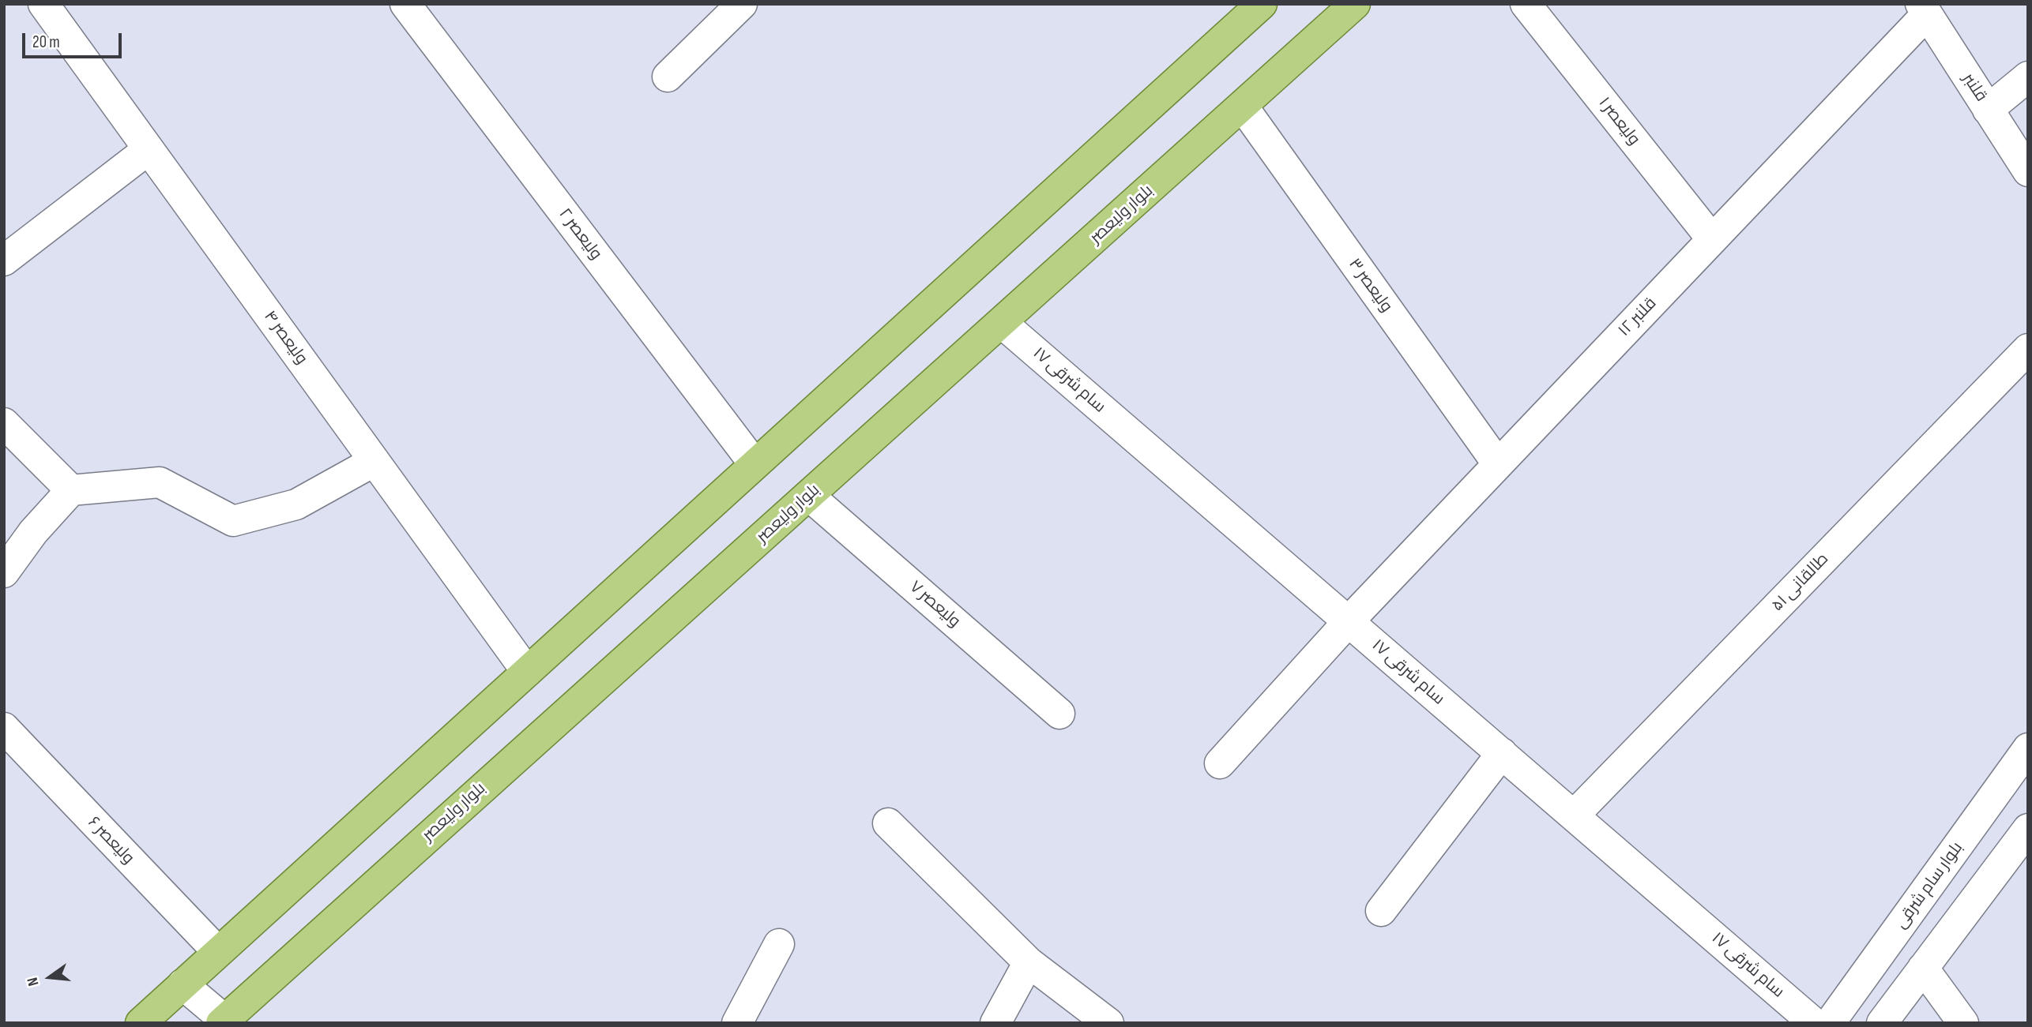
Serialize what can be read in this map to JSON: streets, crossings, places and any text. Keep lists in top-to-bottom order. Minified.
{"streets":{"main road":["بلوار ولیعصر"],"street":["قلنبر","ولیعصر ۱","ولیعصر ۲","ولیعصر ۳","قلنبر ۱۲","ولیعصر ۴","سام شرقی ۱۷","طالقانی ۵۱","ولیعصر ۷","ولیعصر ۶","بلوار سام شرقی"]},"crossings":[["قلنبر","قلنبر ۱۲"],["ولیعصر ۱","قلنبر ۱۲"],["بلوار ولیعصر","ولیعصر ۳"],["بلوار ولیعصر","سام شرقی ۱۷"],["بلوار ولیعصر","ولیعصر ۷"],["ولیعصر ۳","قلنبر ۱۲"],["قلنبر ۱۲","سام شرقی ۱۷"],["سام شرقی ۱۷","طالقانی ۵۱"]],"scale_bar":"20 m","north":"left"}
